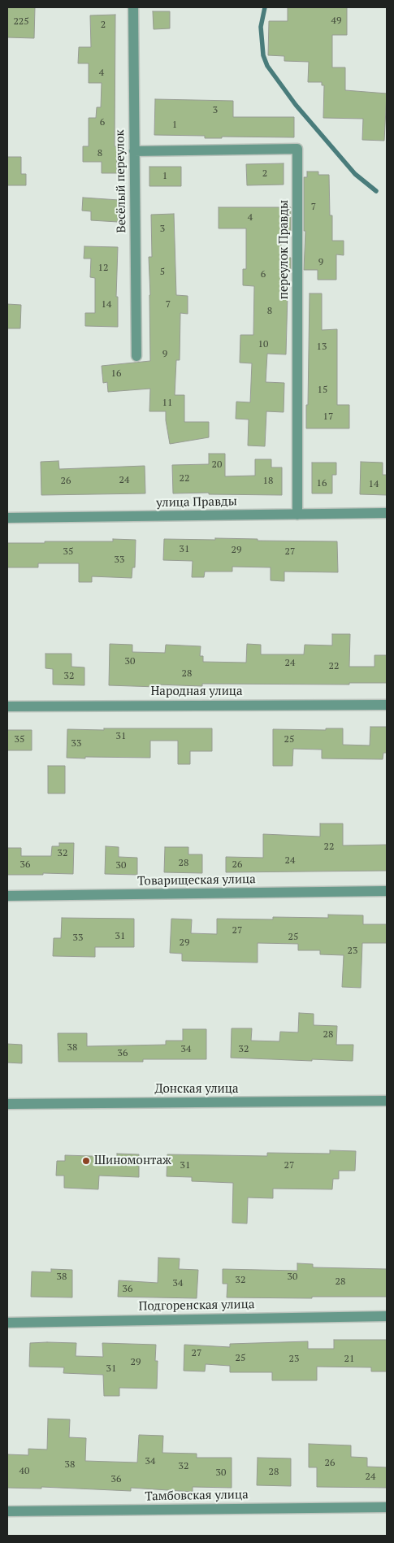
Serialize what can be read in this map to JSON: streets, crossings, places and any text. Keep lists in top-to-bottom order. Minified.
{"streets":{"street":["Весёлый переулок","переулок Правды","улица Правды","Народная улица","Товарищеская улица","Донская улица","Подгоренская улица","Тамбовская улица"]},"crossings":[["Весёлый переулок","переулок Правды"],["переулок Правды","улица Правды"]],"places":["Шиномонтаж"],"house_numbers":["49","225","2","4","3","6","1","8","2","1","7","4","3","9","12","5","6","14","7","8","10","13","9","16","15","11","17","20","22","24","26","18","16","14","31","29","35","27","33","30","24","22","28","32","31","35","25","33","22","32","24","28","36","26","30","27","31","25","33","29","23","28","38","34","32","36","31","27","38","30","32","28","34","36","27","25","23","21","29","31","34","26","38","32","40","28","30","24","36"]}
